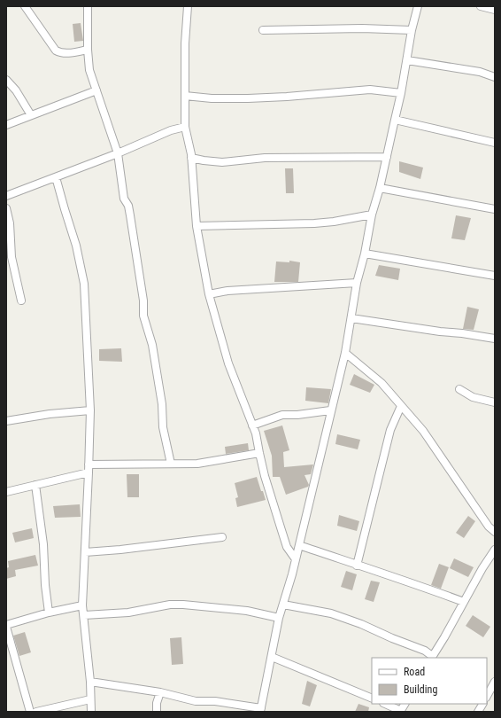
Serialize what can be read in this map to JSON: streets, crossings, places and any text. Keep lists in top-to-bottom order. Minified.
{"legend":["Road","Building"]}
